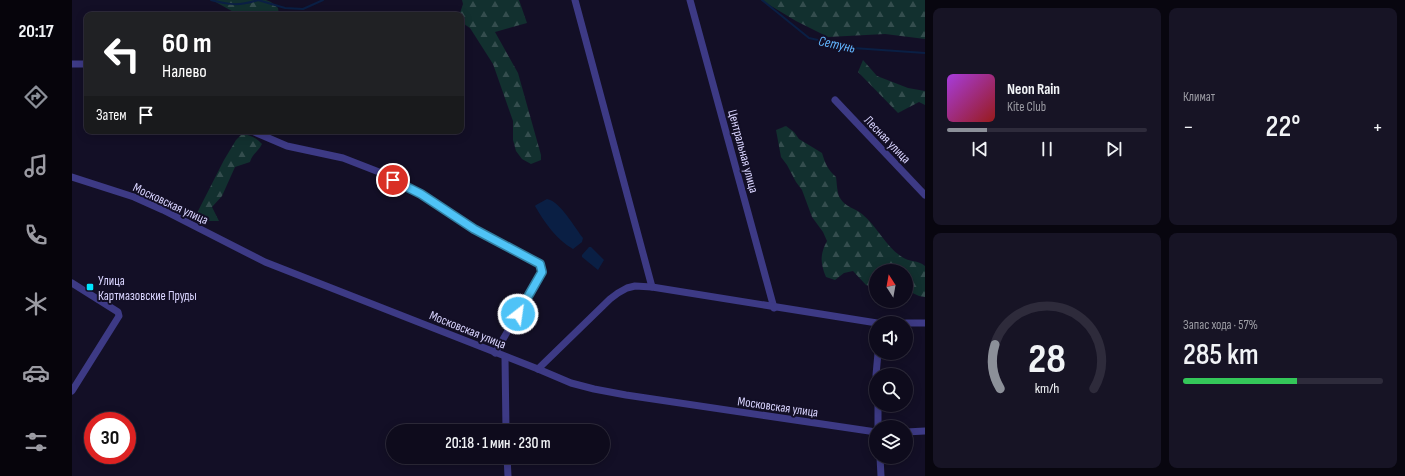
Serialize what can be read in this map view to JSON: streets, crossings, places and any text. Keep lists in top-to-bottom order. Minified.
{"streets":{"street":["Лесная улица","Центральная улица","Московская улица"]},"water":["Сетунь"],"places":{"transit":["Улица Картмазовские Пруды"]},"north":"top","page":{"tabs":"20:17","tile":["Климат",["Запас хода · 57%","285 km"]],"turn":["60 m","Налево"],"song":["Neon Rain","Kite Club"],"then":"Затем","heat":["−","22°","+"],"limit":"30","trip":"20:18 · 1 мин · 230 m","gauge":["28","km/h"]}}
